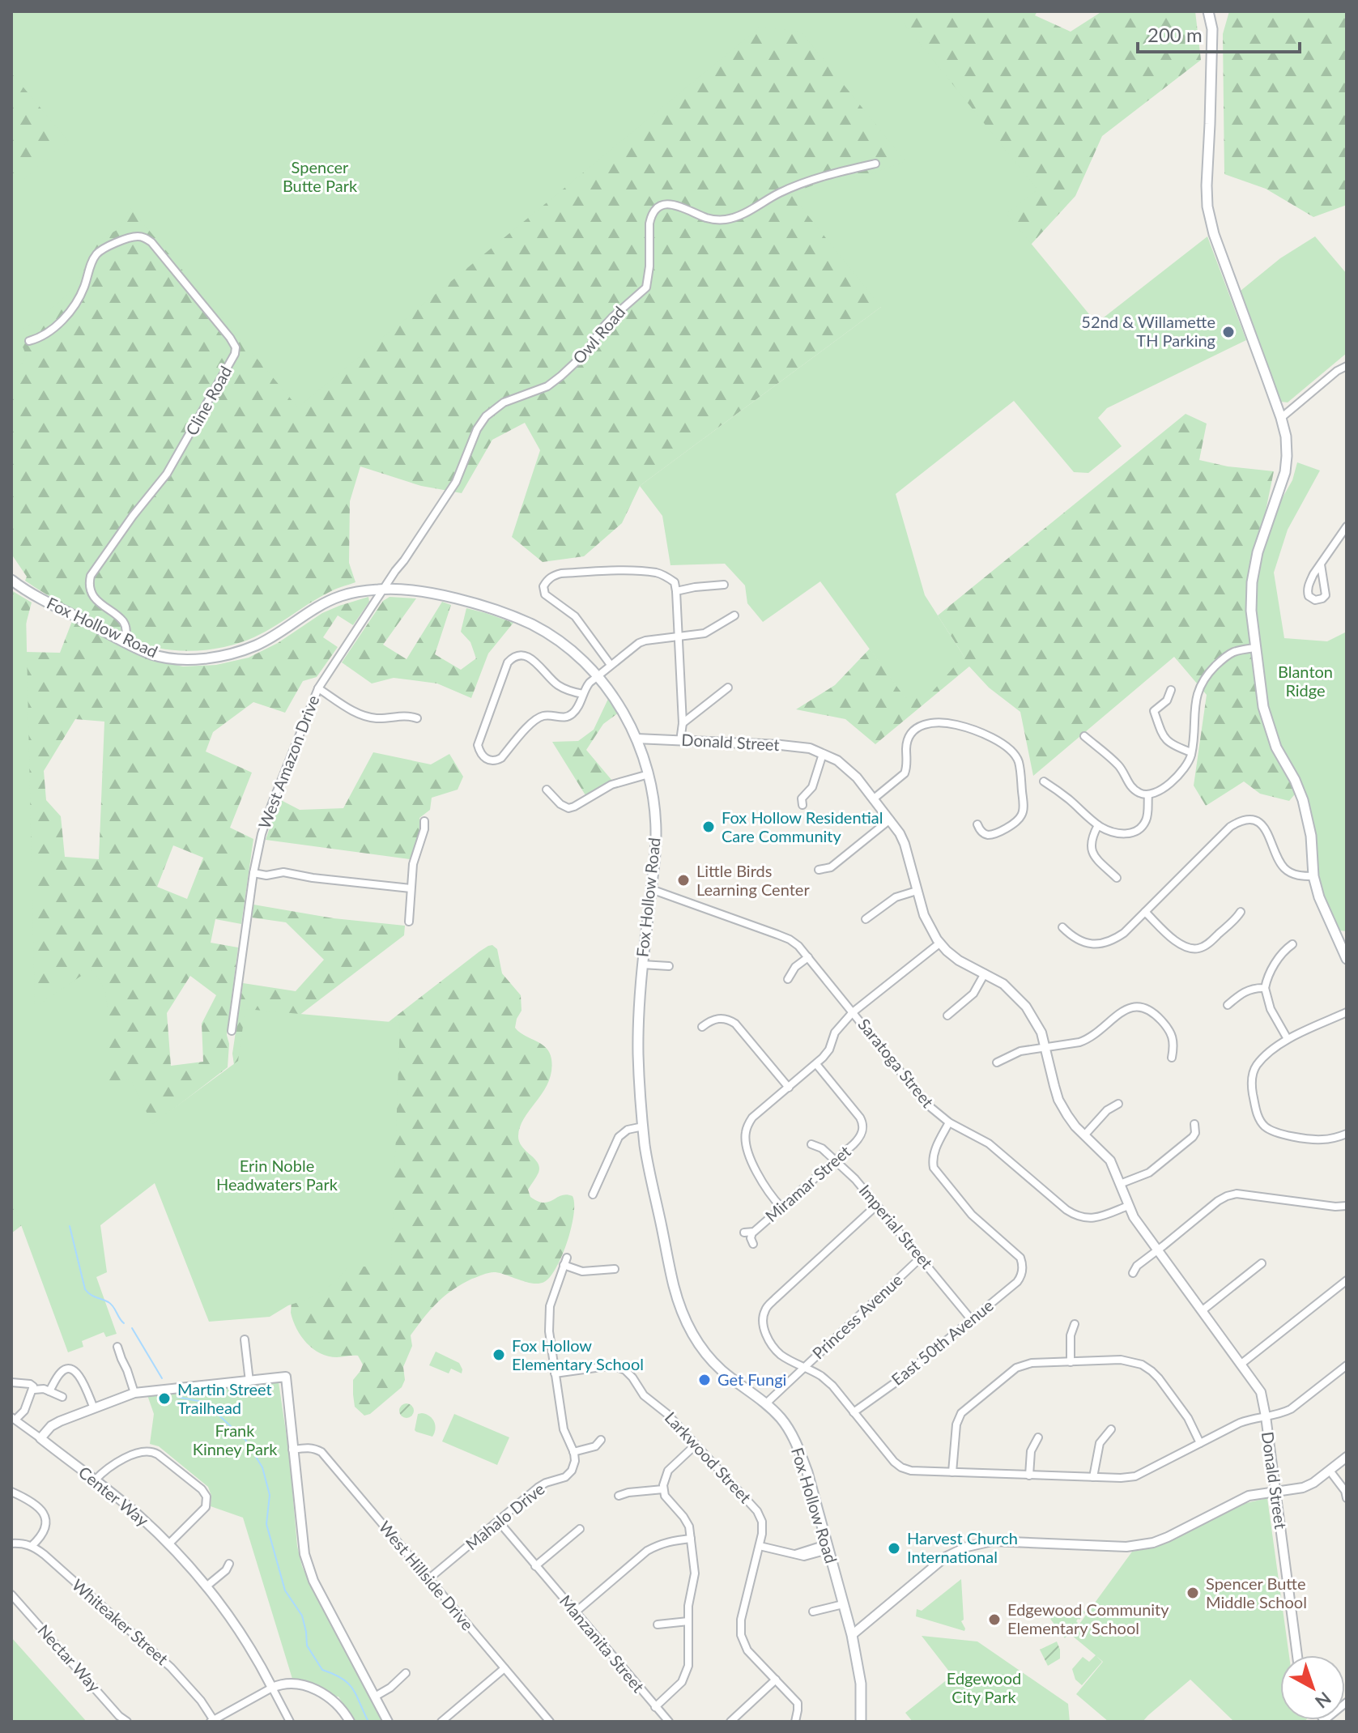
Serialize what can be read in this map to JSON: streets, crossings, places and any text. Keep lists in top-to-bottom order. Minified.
{"streets":{"main road":["Fox Hollow Road"],"street":["Owl Road","Cline Road","Donald Street","West Amazon Drive","Saratoga Street","Miramar Street","Imperial Street","Princess Avenue","East 50th Avenue","Larkwood Street","Center Way","Mahalo Drive","West Hillside Drive","Whiteaker Street","Manzanita Street","Nectar Way"]},"crossings":[["Owl Road","Fox Hollow Road"],["Owl Road","West Amazon Drive"],["Cline Road","Fox Hollow Road"],["Fox Hollow Road","Donald Street"],["Fox Hollow Road","West Amazon Drive"],["Fox Hollow Road","Saratoga Street"],["Fox Hollow Road","Princess Avenue"],["Donald Street","Saratoga Street"],["Saratoga Street","East 50th Avenue"],["Miramar Street","Imperial Street"],["Imperial Street","Princess Avenue"],["Imperial Street","East 50th Avenue"],["Mahalo Drive","West Hillside Drive"],["Mahalo Drive","Manzanita Street"]],"parks":["Spencer Butte Park","Blanton Ridge","Erin Noble Headwaters Park","Frank Kinney Park","Edgewood City Park"],"places":["52nd & Willamette TH Parking","Fox Hollow Residential Care Community","Little Birds Learning Center","Fox Hollow Elementary School","Get Fungi","Martin Street Trailhead","Harvest Church International","Spencer Butte Middle School","Edgewood Community Elementary School"],"scale_bar":"200 m","north":"bottom right"}
